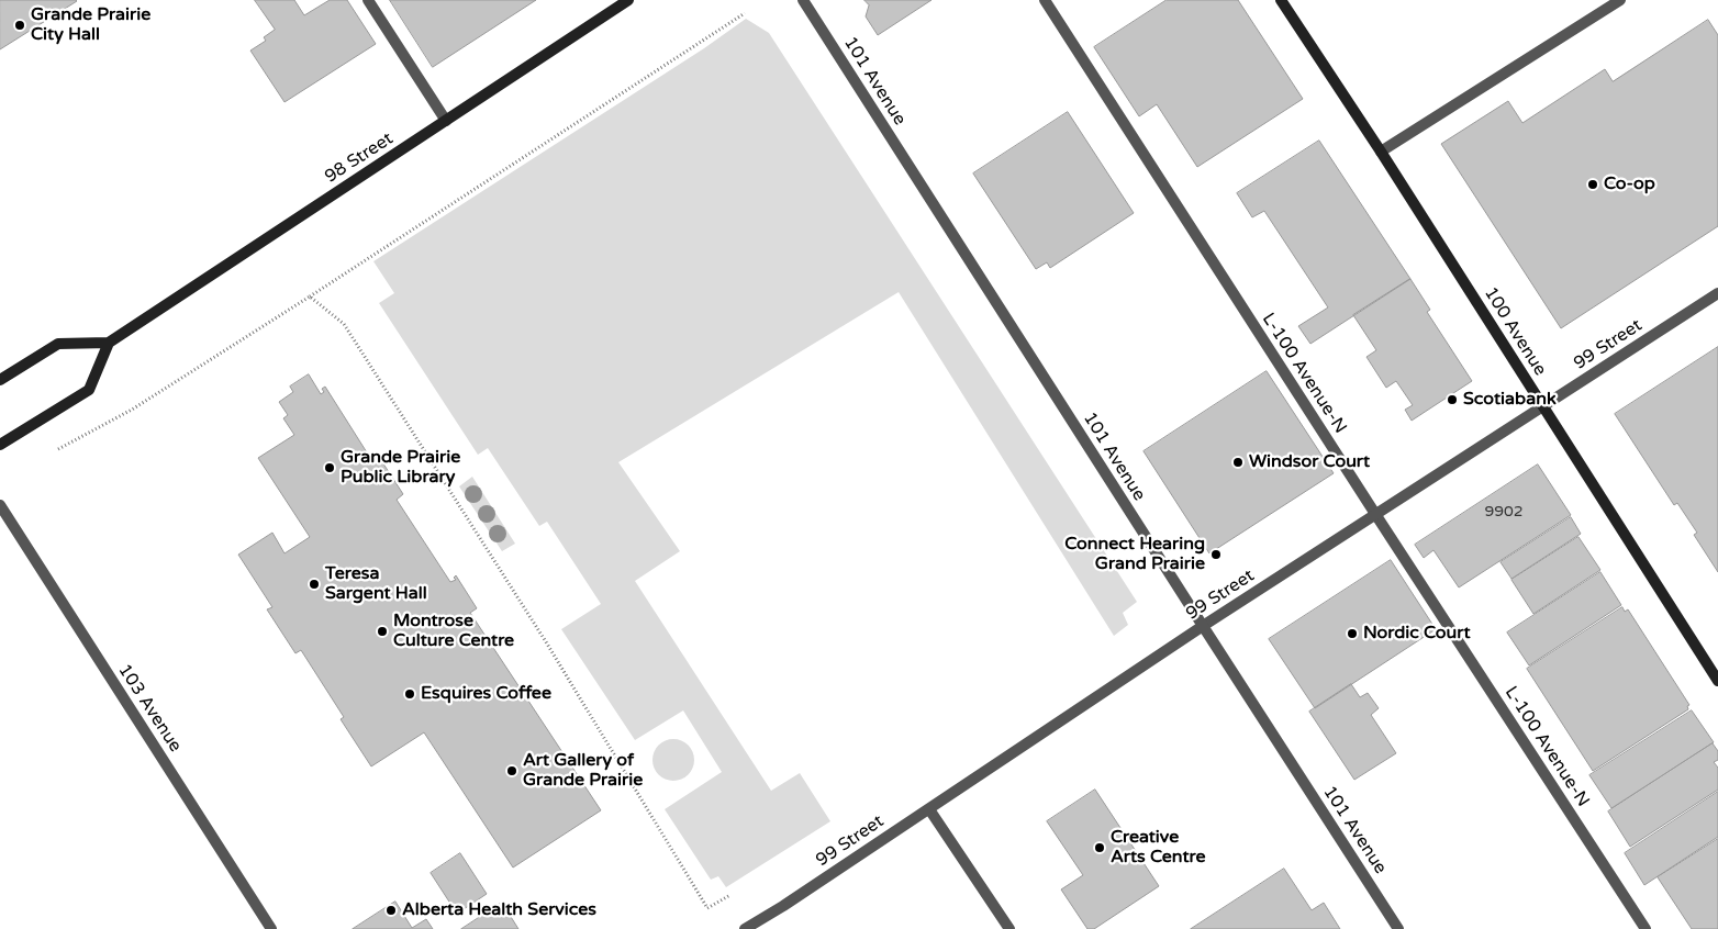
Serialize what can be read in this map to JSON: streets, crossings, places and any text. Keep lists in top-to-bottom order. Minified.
{"streets":{"main road":["98 Street","100 Avenue"],"street":["101 Avenue","99 Street","L-100 Avenue-N","103 Avenue"]},"crossings":[["101 Avenue","99 Street"],["100 Avenue","99 Street"],["99 Street","L-100 Avenue-N"]],"places":["Grande Prairie City Hall","Co-op","Scotiabank","Windsor Court","Grande Prairie Public Library","Connect Hearing Grand Prairie","Teresa Sargent Hall","Montrose Culture Centre","Nordic Court","Esquires Coffee","Art Gallery of Grande Prairie","Creative Arts Centre","Alberta Health Services"],"house_numbers":["9902"]}
